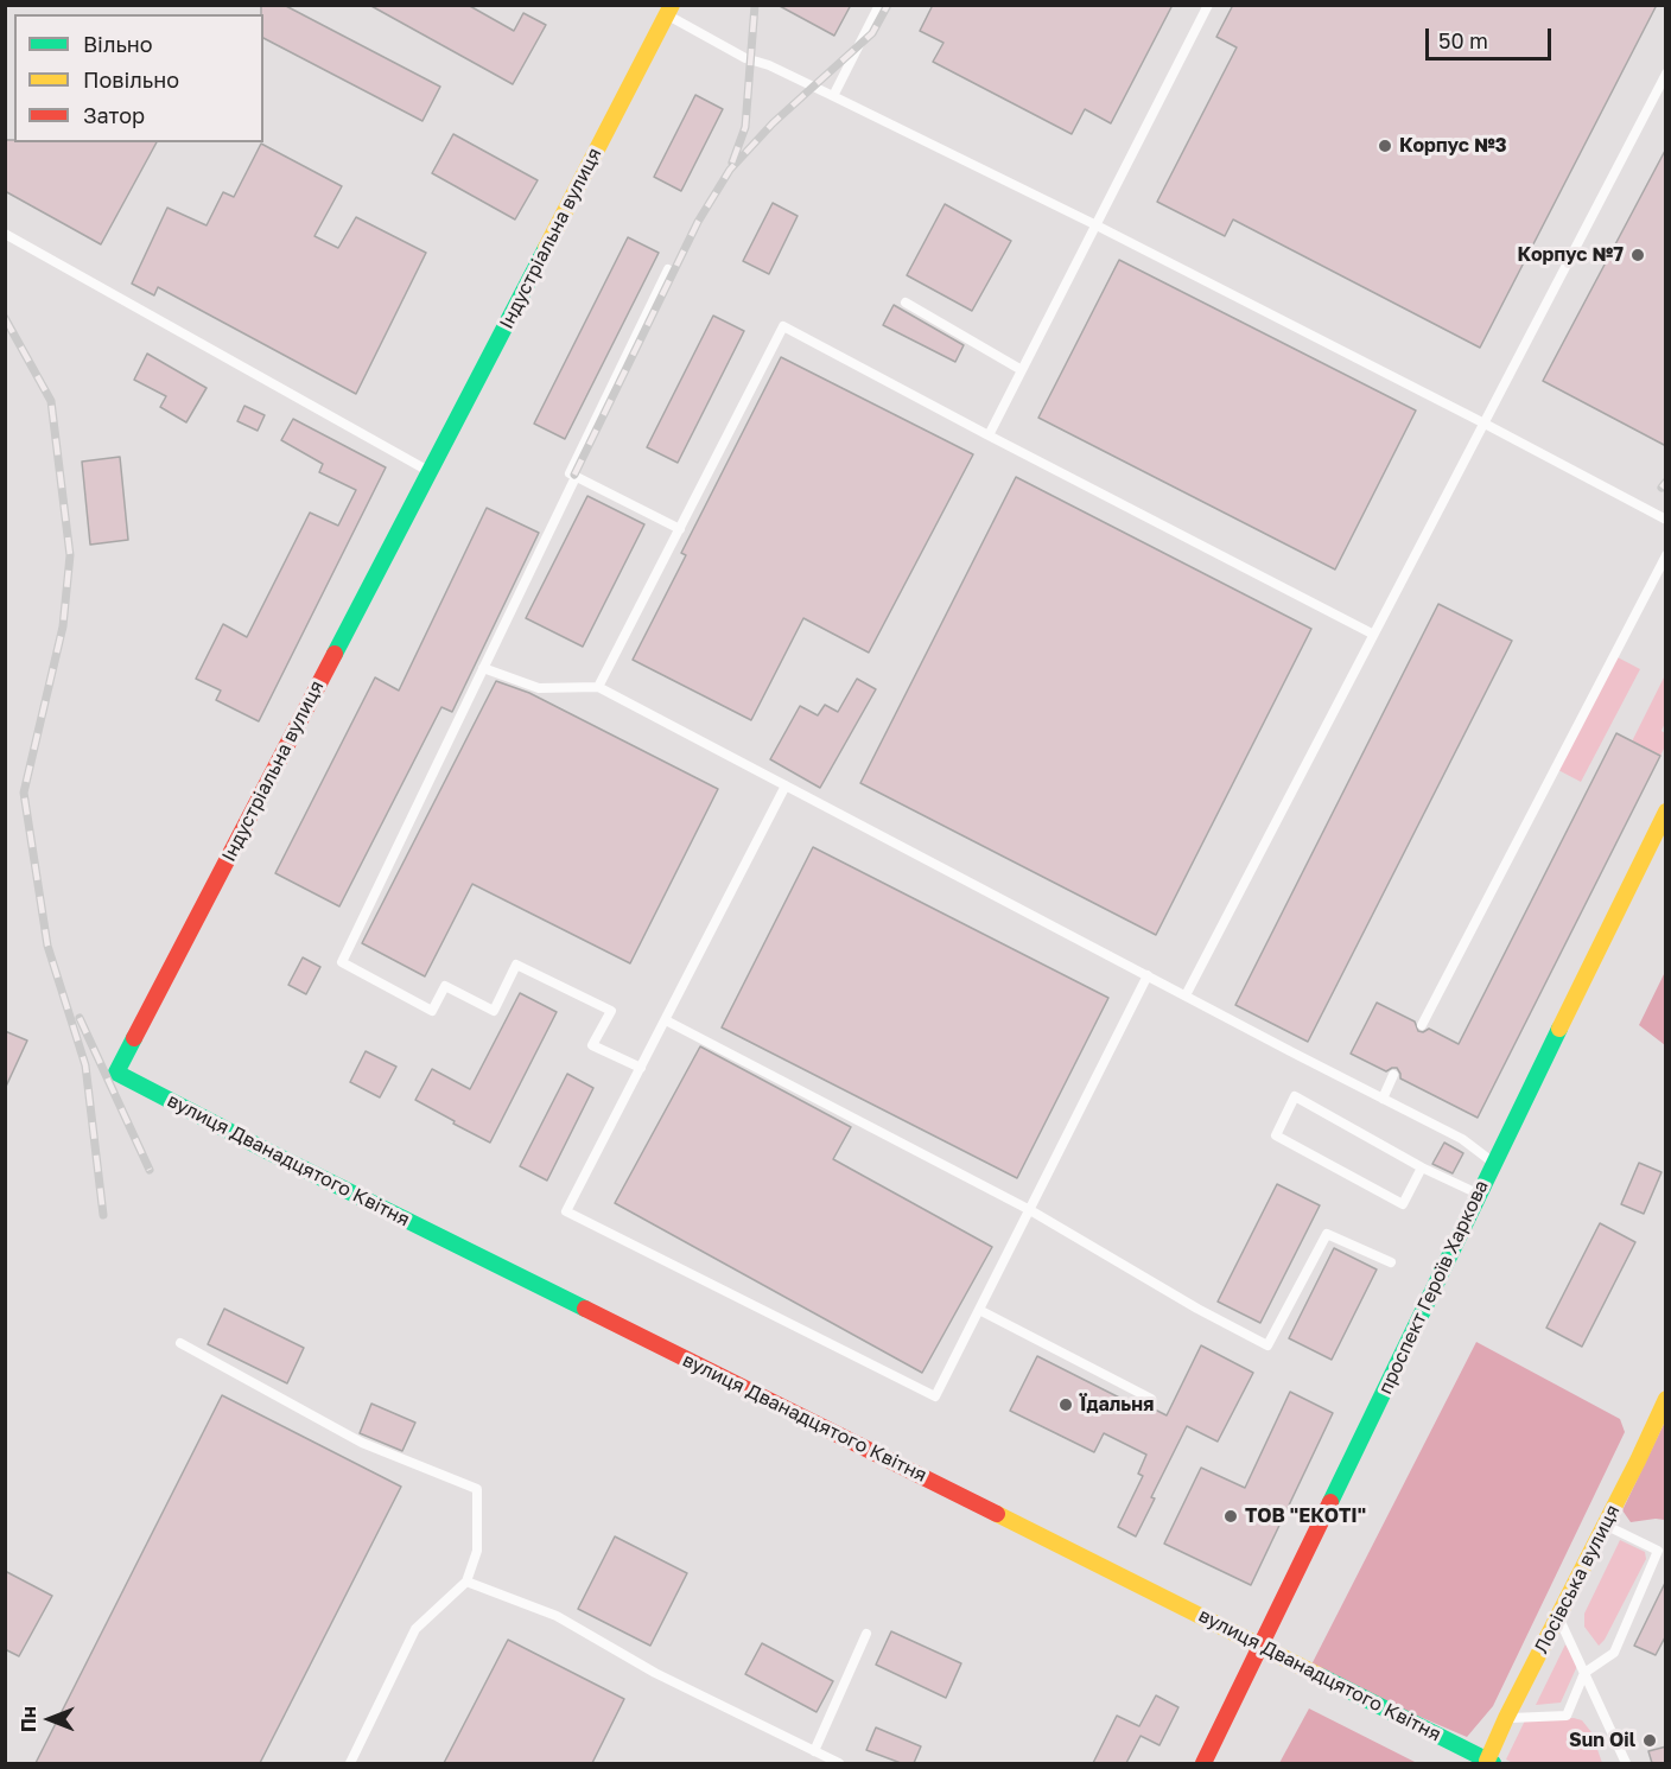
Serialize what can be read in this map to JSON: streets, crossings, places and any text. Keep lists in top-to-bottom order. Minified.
{"streets":{"street":["Індустріальна вулиця","вулиця Дванадцятого Квітня","проспект Героїв Харкова","Лосівська вулиця"]},"crossings":[["Індустріальна вулиця","вулиця Дванадцятого Квітня"],["вулиця Дванадцятого Квітня","проспект Героїв Харкова"],["вулиця Дванадцятого Квітня","Лосівська вулиця"]],"places":["Корпус №3","Корпус №7","Їдальня","ТОВ \"ЕКОТI\"","Sun Oil"],"legend":["Вільно","Повільно","Затор"],"scale_bar":"50 m","north":"left"}
